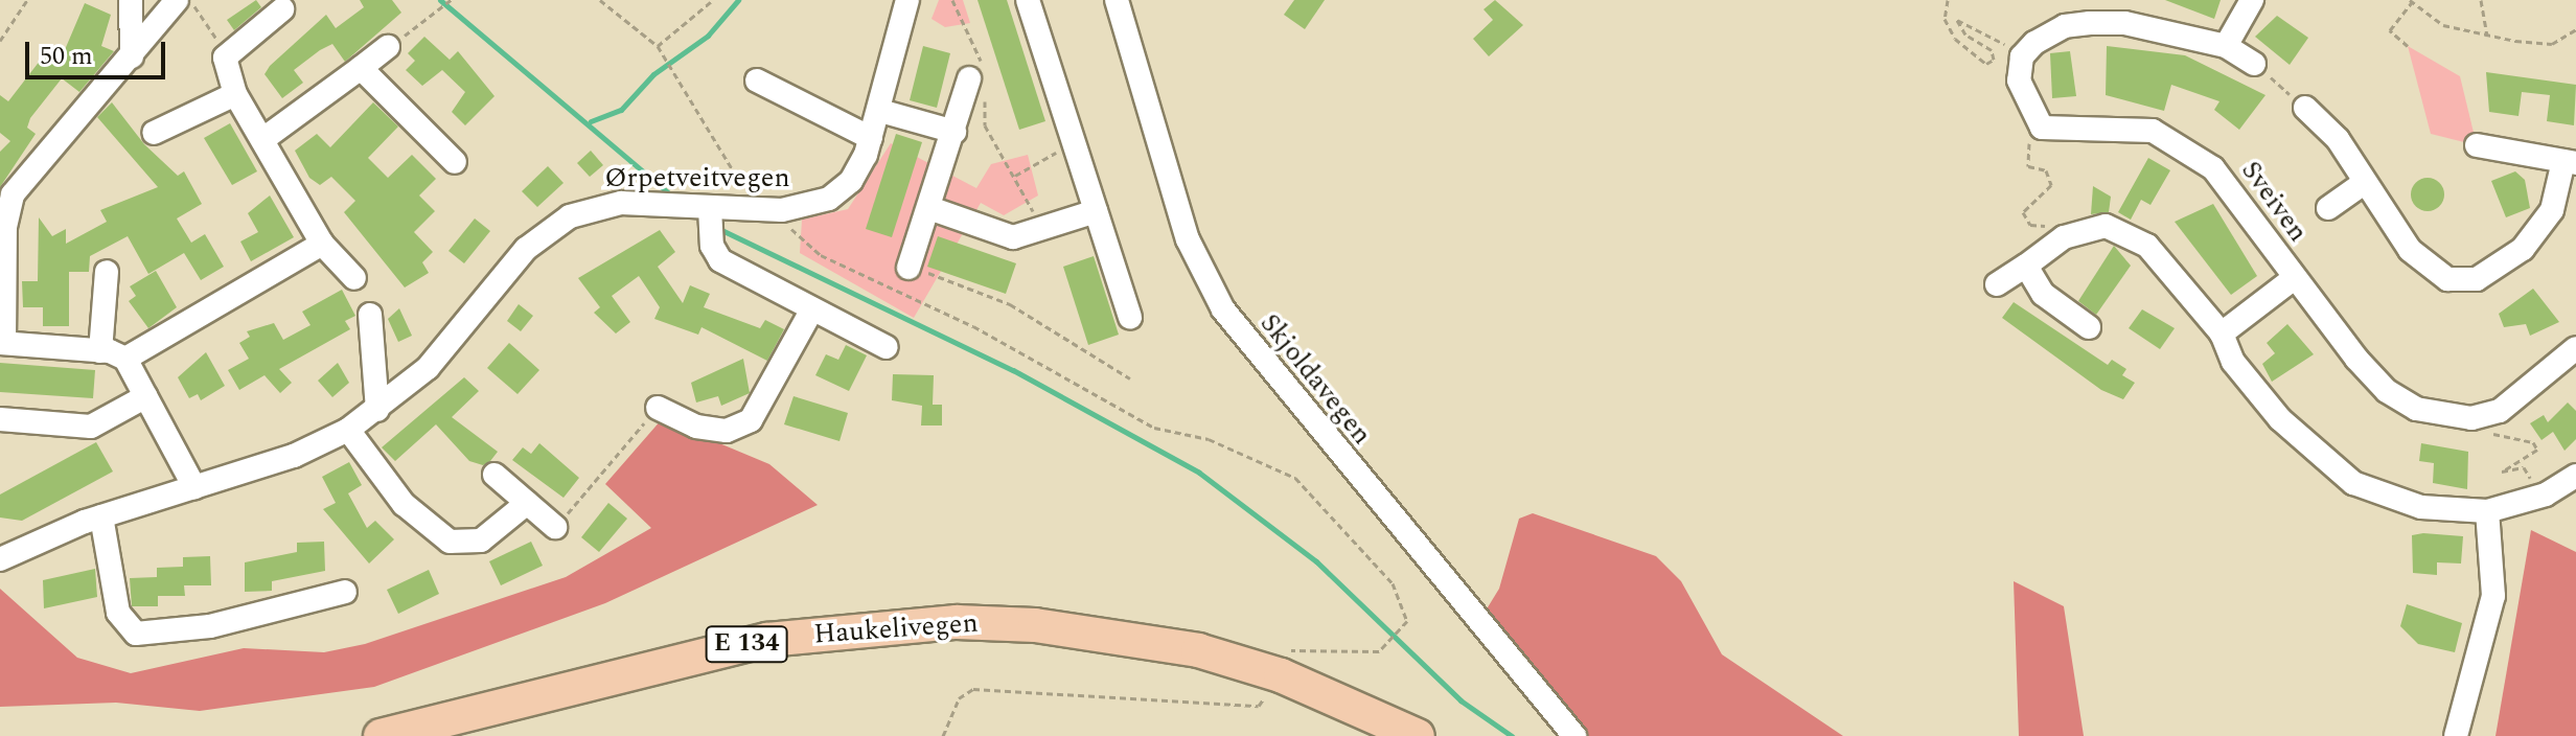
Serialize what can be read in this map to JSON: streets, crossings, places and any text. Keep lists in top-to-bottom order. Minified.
{"streets":{"highway":["Haukelivegen","E 134"],"street":["Ørpetveitvegen","Sveiven","Skjoldavegen"]},"scale_bar":"50 m"}
